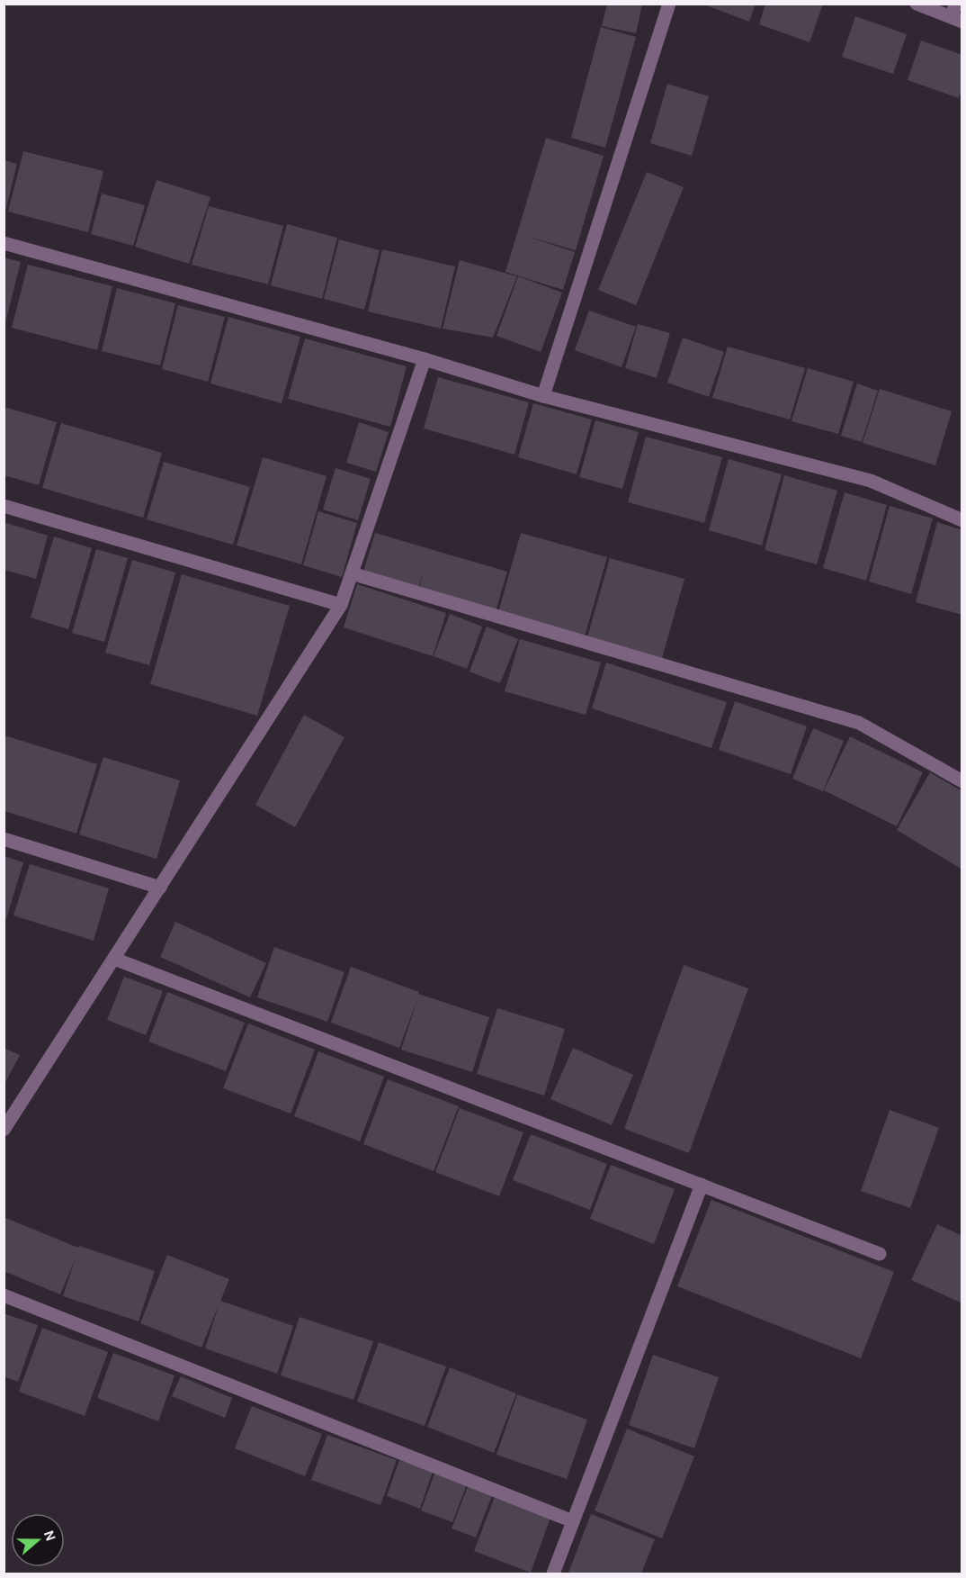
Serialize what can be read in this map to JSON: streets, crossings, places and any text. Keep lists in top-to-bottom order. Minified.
{"north":"right"}
